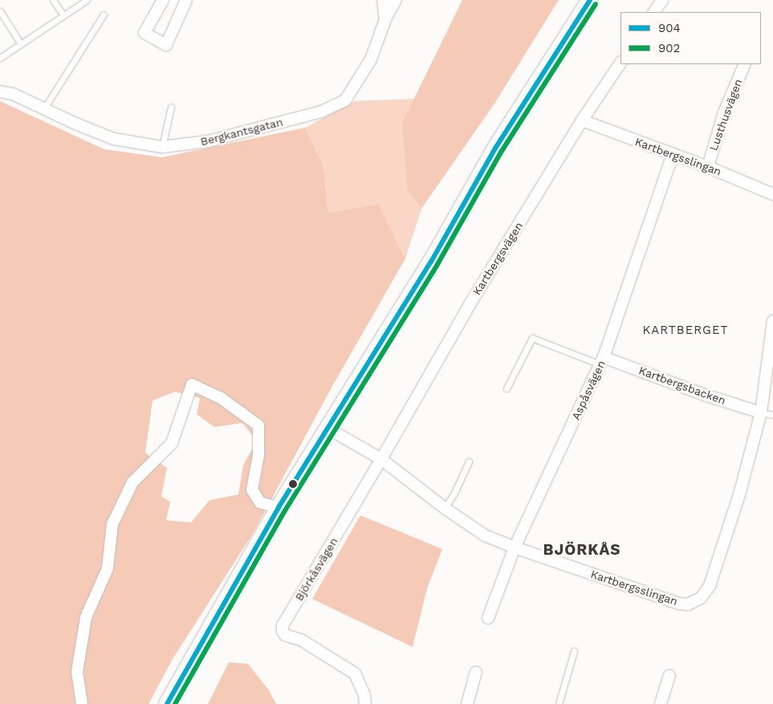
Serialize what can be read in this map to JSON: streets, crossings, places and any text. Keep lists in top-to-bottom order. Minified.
{"streets":{"street":["Lusthusvägen","Bergkantsgatan","Kartbergsslingan","Kartbergsvägen","Kartbergsbacken","Aspåsvägen","Björkåsvägen"]},"crossings":[["Lusthusvägen","Kartbergsslingan"],["Kartbergsslingan","Kartbergsvägen"],["Kartbergsslingan","Kartbergsbacken"],["Kartbergsslingan","Aspåsvägen"],["Kartbergsslingan","Björkåsvägen"],["Kartbergsvägen","Björkåsvägen"],["Kartbergsbacken","Aspåsvägen"]],"districts":["KARTBERGET","BJÖRKÅS"],"lines":["transit line 904","transit line 902"],"legend":["904","902"]}
